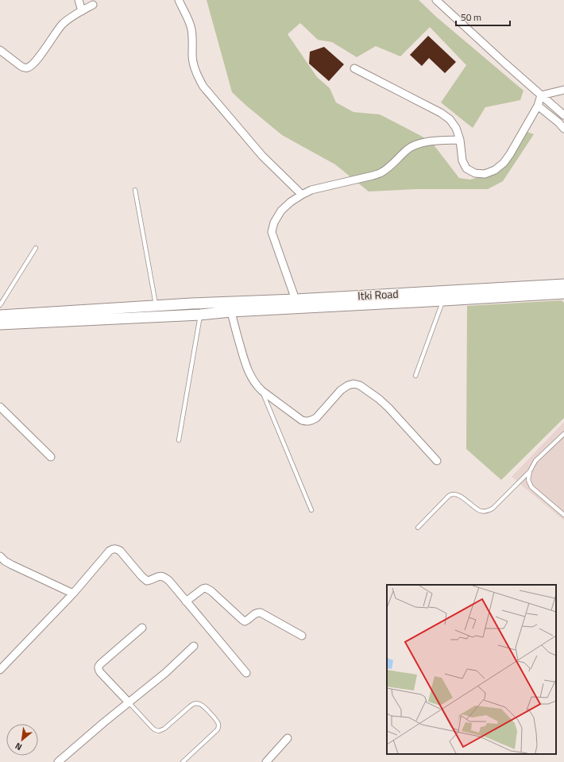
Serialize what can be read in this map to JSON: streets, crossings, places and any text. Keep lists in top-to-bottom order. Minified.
{"streets":{"main road":["Itki Road"]},"scale_bar":"50 m","north":"bottom left"}
